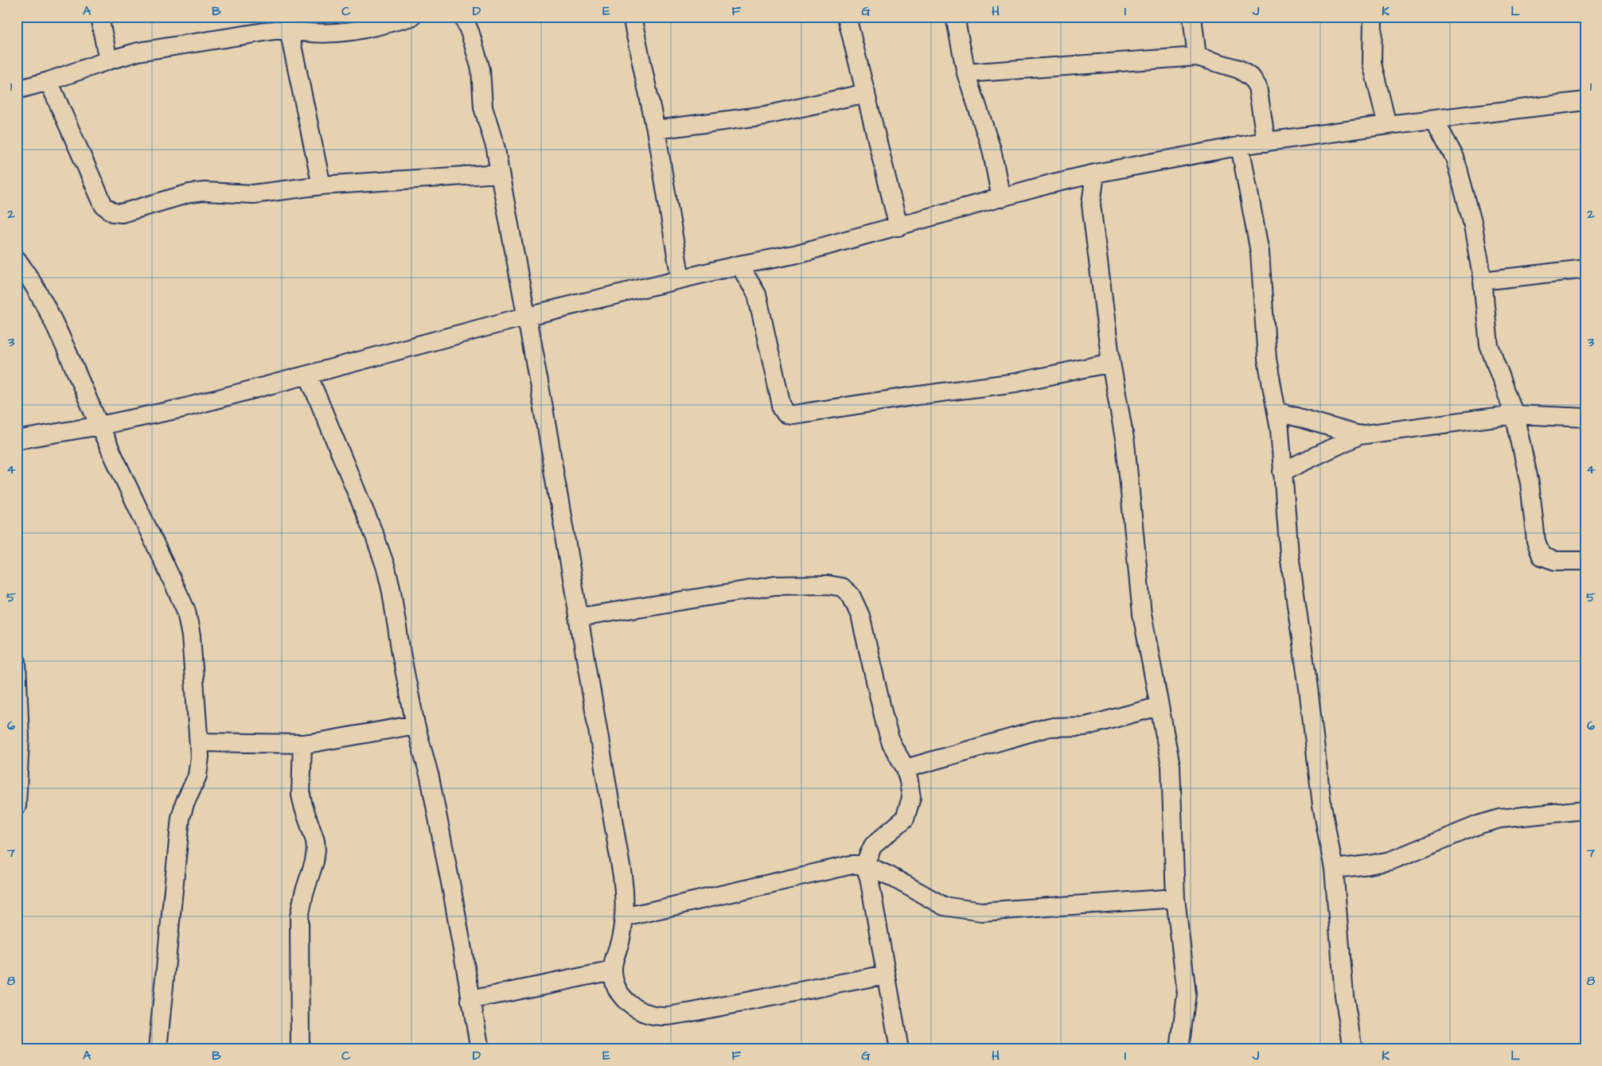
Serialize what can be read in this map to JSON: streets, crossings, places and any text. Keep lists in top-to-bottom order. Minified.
{"grid":{"columns":["A","B","C","D","E","F","G","H","I","J","K","L"],"rows":["1","2","3","4","5","6","7","8"]}}
